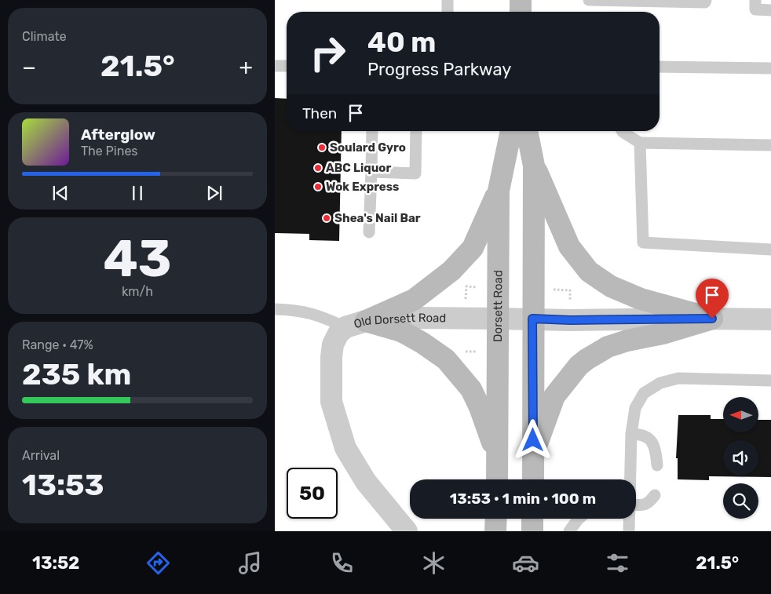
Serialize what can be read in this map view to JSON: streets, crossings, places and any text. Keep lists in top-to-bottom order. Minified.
{"streets":{"main road":["Dorsett Road"],"street":["Old Dorsett Road"]},"crossings":[["Dorsett Road","Old Dorsett Road"]],"places":["Soulard Gyro","ABC Liquor","Wok Express","Shea's Nail Bar"],"north":"left","page":{"tile":["Climate",["43","km/h"],["Range · 47%","235 km"],["Arrival","13:53"]],"turn":["40 m","Progress Parkway"],"heat":["−","21.5°","+"],"then":"Then","song":["Afterglow","The Pines"],"limit":"50","trip":"13:53 · 1 min · 100 m","tabs":["13:52","21.5°"]}}
